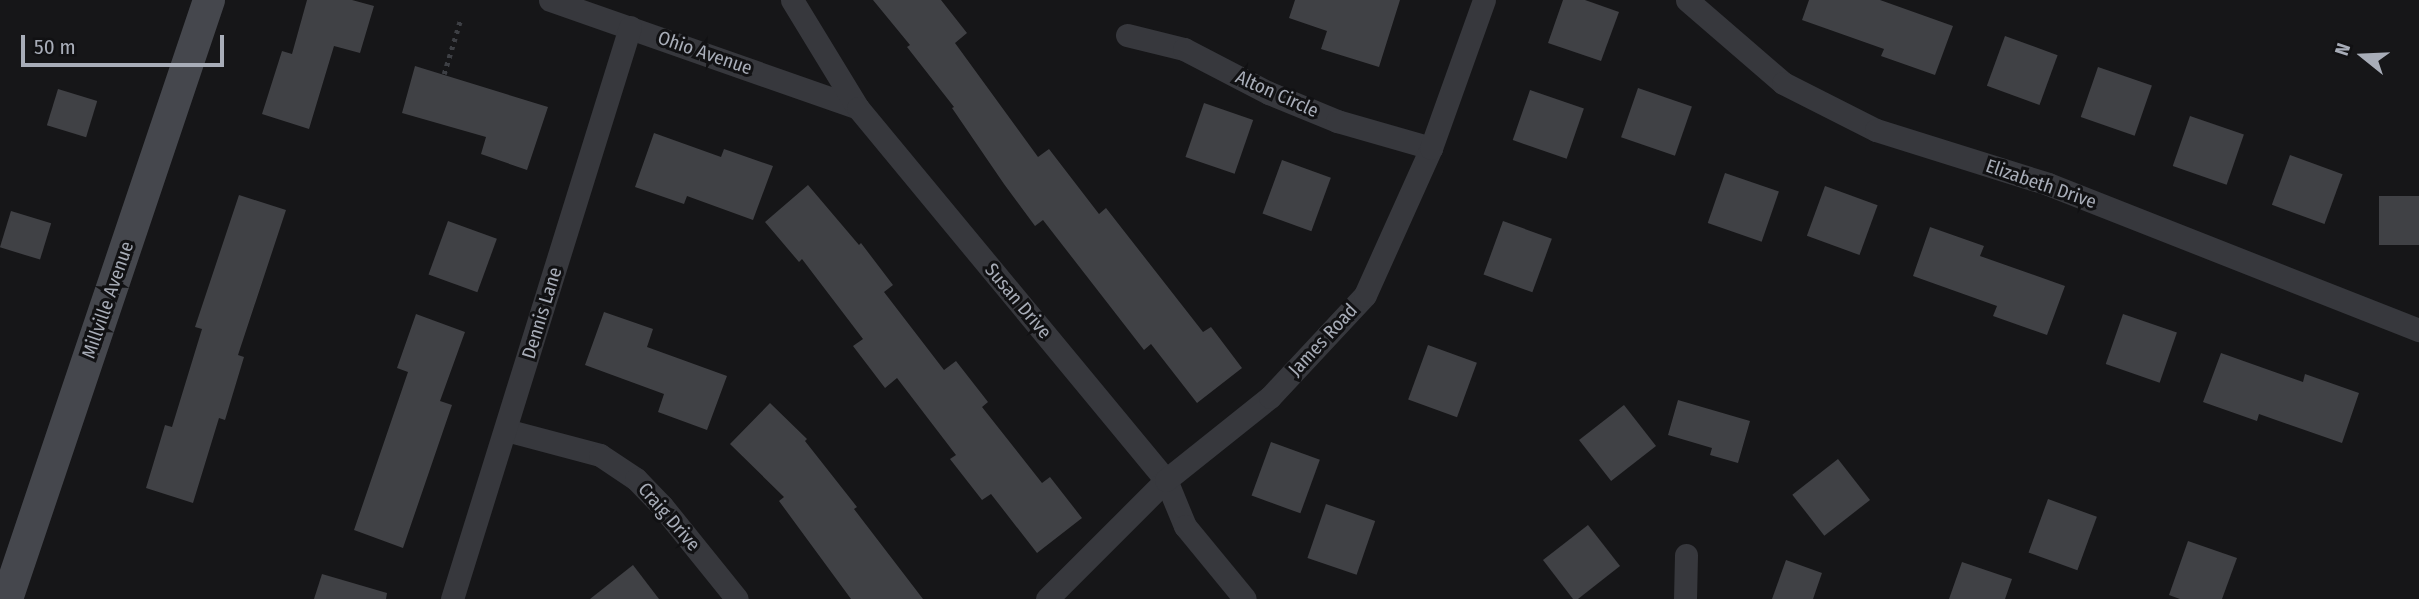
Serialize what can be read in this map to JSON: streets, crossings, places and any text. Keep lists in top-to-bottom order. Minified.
{"streets":{"main road":["Millville Avenue"],"street":["Ohio Avenue","Alton Circle","Elizabeth Drive","Susan Drive","Dennis Lane","James Road","Craig Drive"]},"crossings":[["Ohio Avenue","Susan Drive"],["Ohio Avenue","Dennis Lane"],["Alton Circle","James Road"],["Susan Drive","James Road"],["Dennis Lane","Craig Drive"]],"scale_bar":"50 m","north":"left"}
